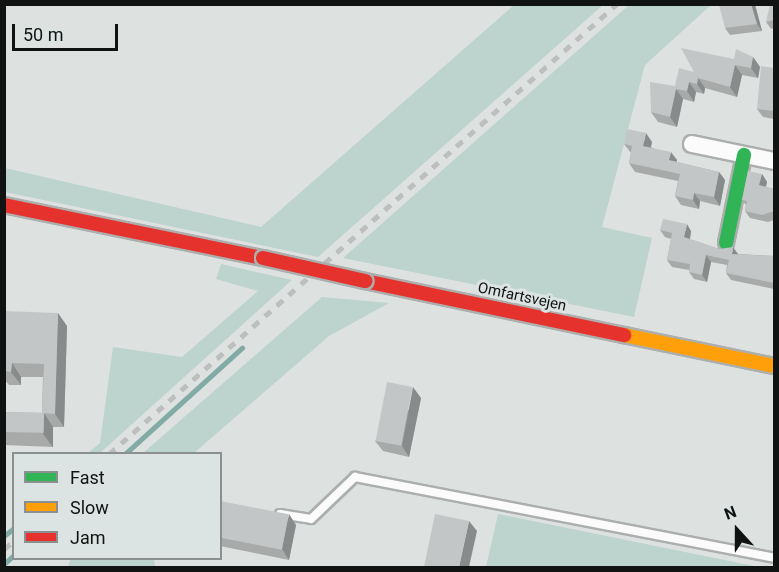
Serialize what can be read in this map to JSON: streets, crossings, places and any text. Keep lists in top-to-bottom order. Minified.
{"streets":{"main road":["Omfartsvejen"]},"legend":["Fast","Slow","Jam"],"scale_bar":"50 m","north":"top"}
